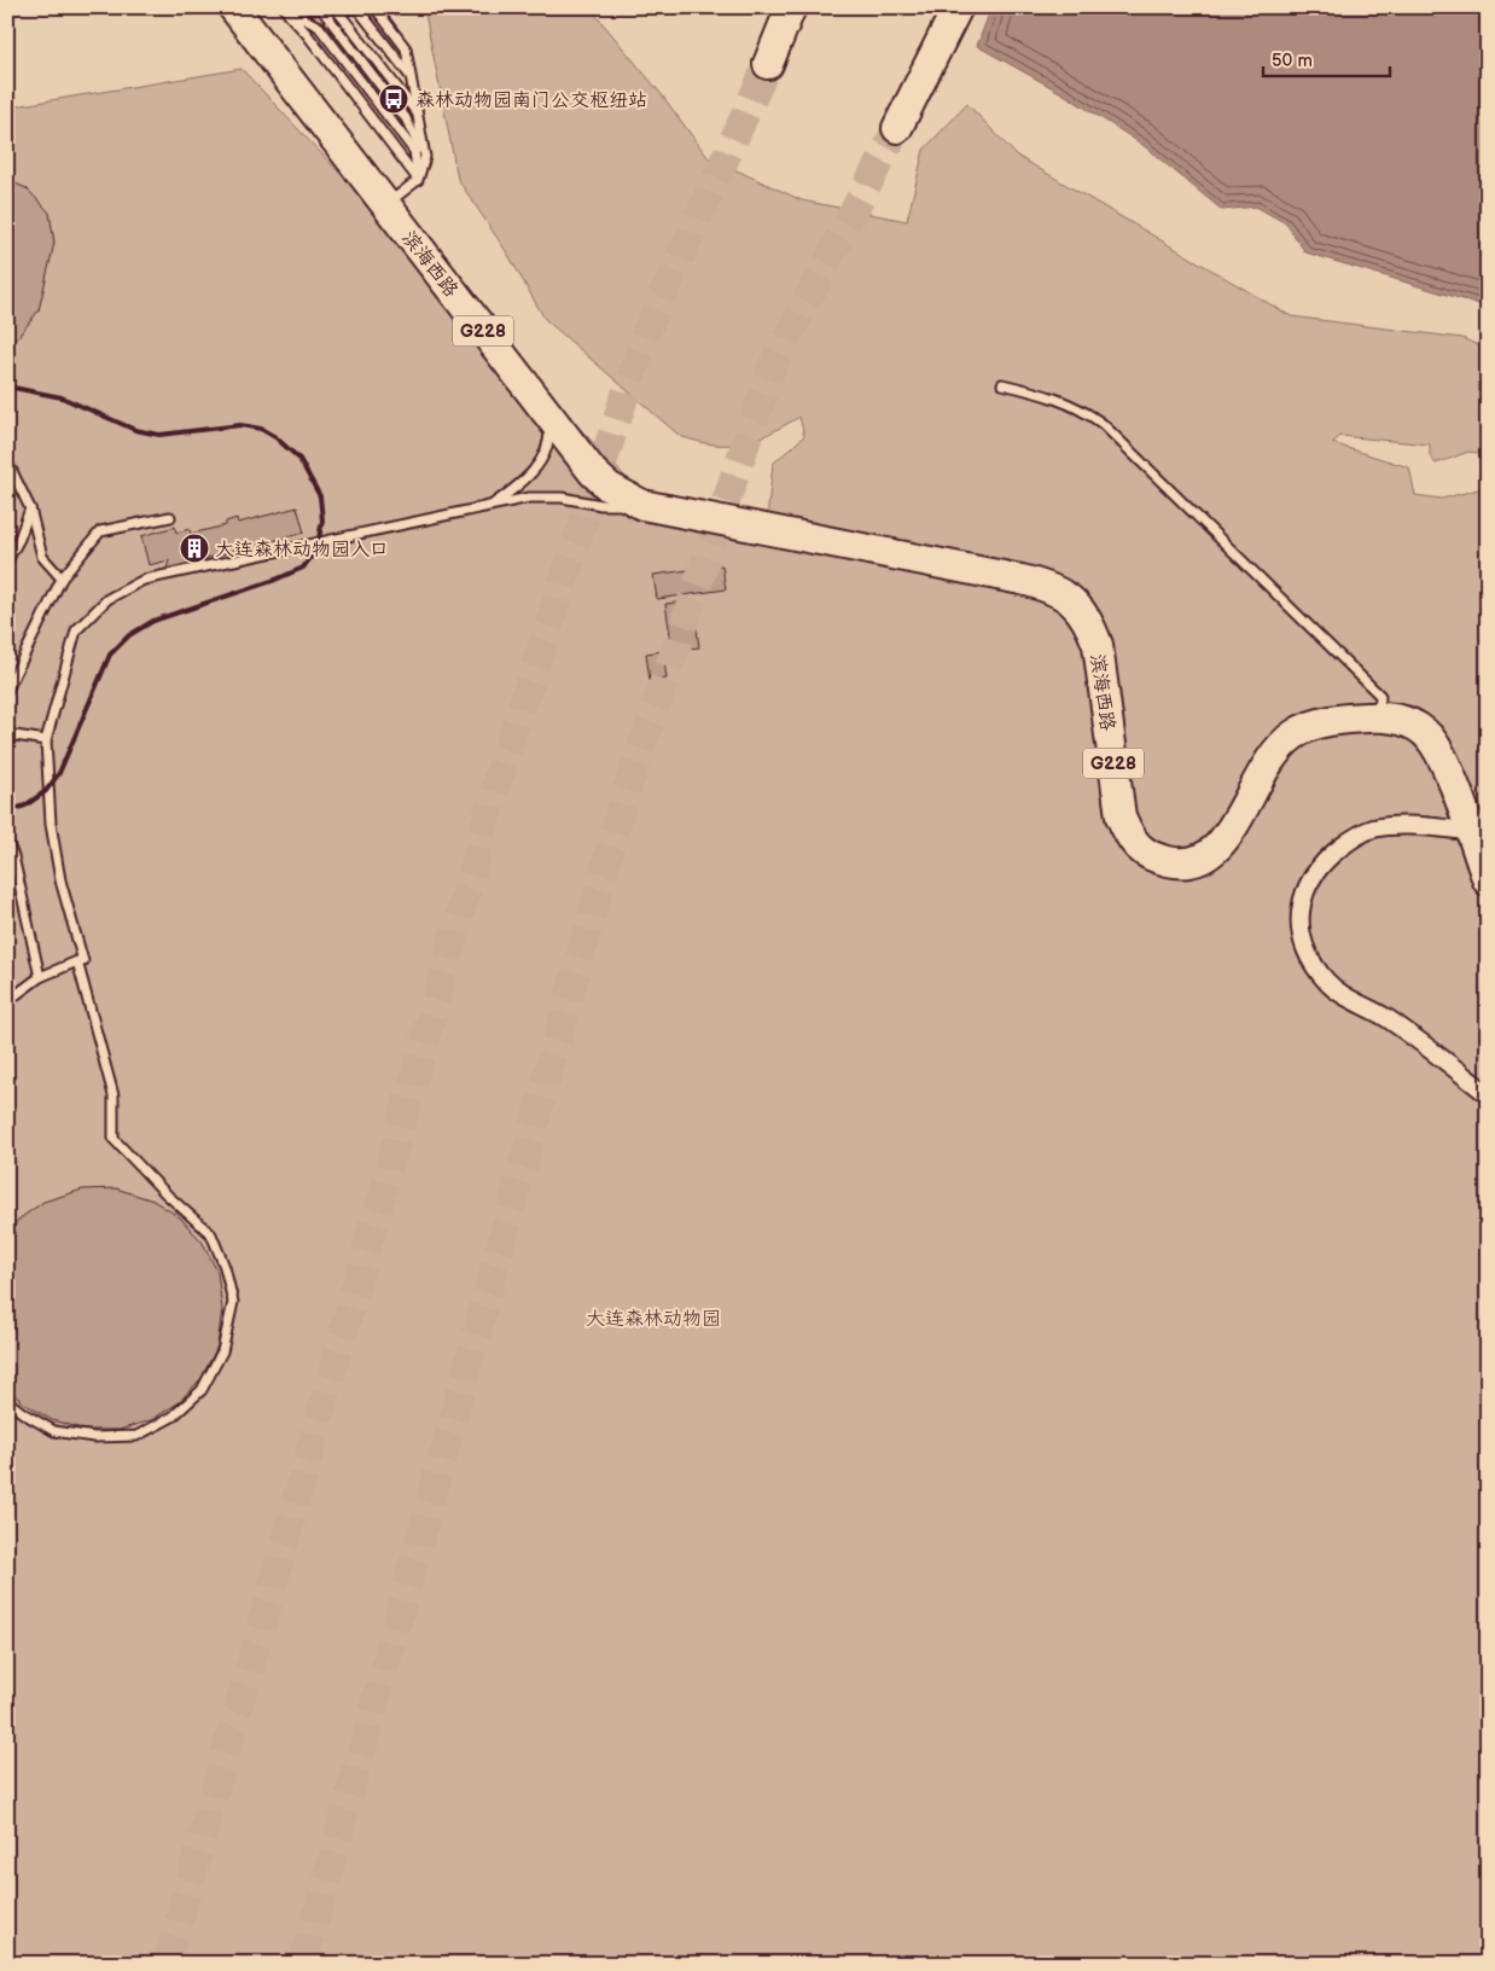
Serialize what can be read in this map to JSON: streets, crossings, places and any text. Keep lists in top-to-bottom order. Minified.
{"streets":{"highway":["滨海西路","G228"]},"parks":["大连森林动物园"],"places":{"bus stop":["森林动物园南门公交枢纽站"],"building":["大连森林动物园入口"]},"scale_bar":"50 m"}
